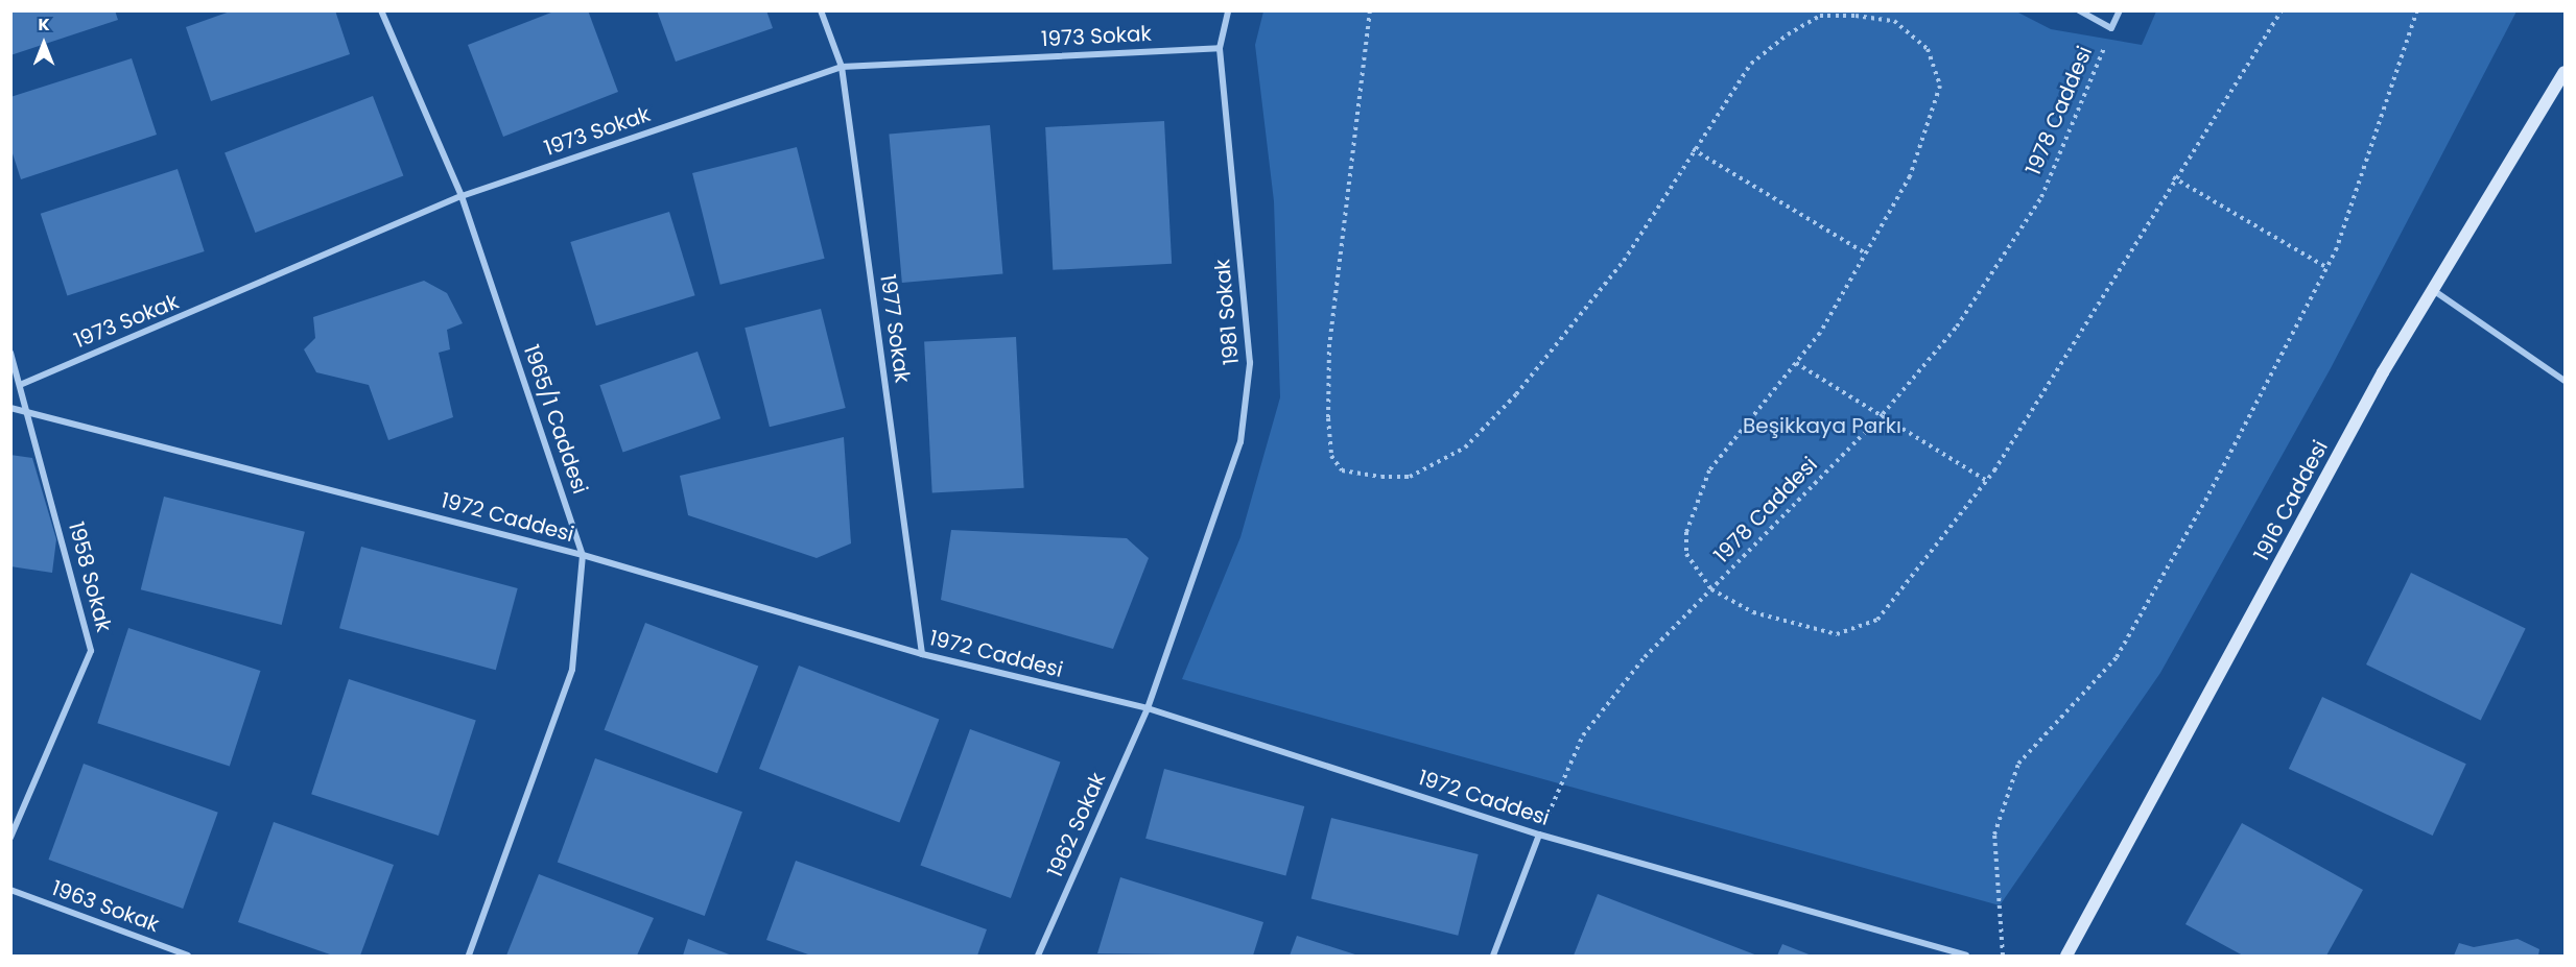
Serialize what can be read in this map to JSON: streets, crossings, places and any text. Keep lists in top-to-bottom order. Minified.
{"streets":{"street":["1973 Sokak","1978 Caddesi","1981 Sokak","1977 Sokak","1965/1 Caddesi","1916 Caddesi","1972 Caddesi","1958 Sokak","1962 Sokak","1963 Sokak"]},"crossings":[["1973 Sokak","1981 Sokak"],["1973 Sokak","1977 Sokak"],["1973 Sokak","1965/1 Caddesi"],["1973 Sokak","1958 Sokak"],["1978 Caddesi","1972 Caddesi"],["1981 Sokak","1972 Caddesi"],["1981 Sokak","1962 Sokak"],["1977 Sokak","1972 Caddesi"],["1965/1 Caddesi","1972 Caddesi"],["1972 Caddesi","1958 Sokak"],["1972 Caddesi","1962 Sokak"]],"parks":["Beşikkaya Parkı"],"north":"top"}
